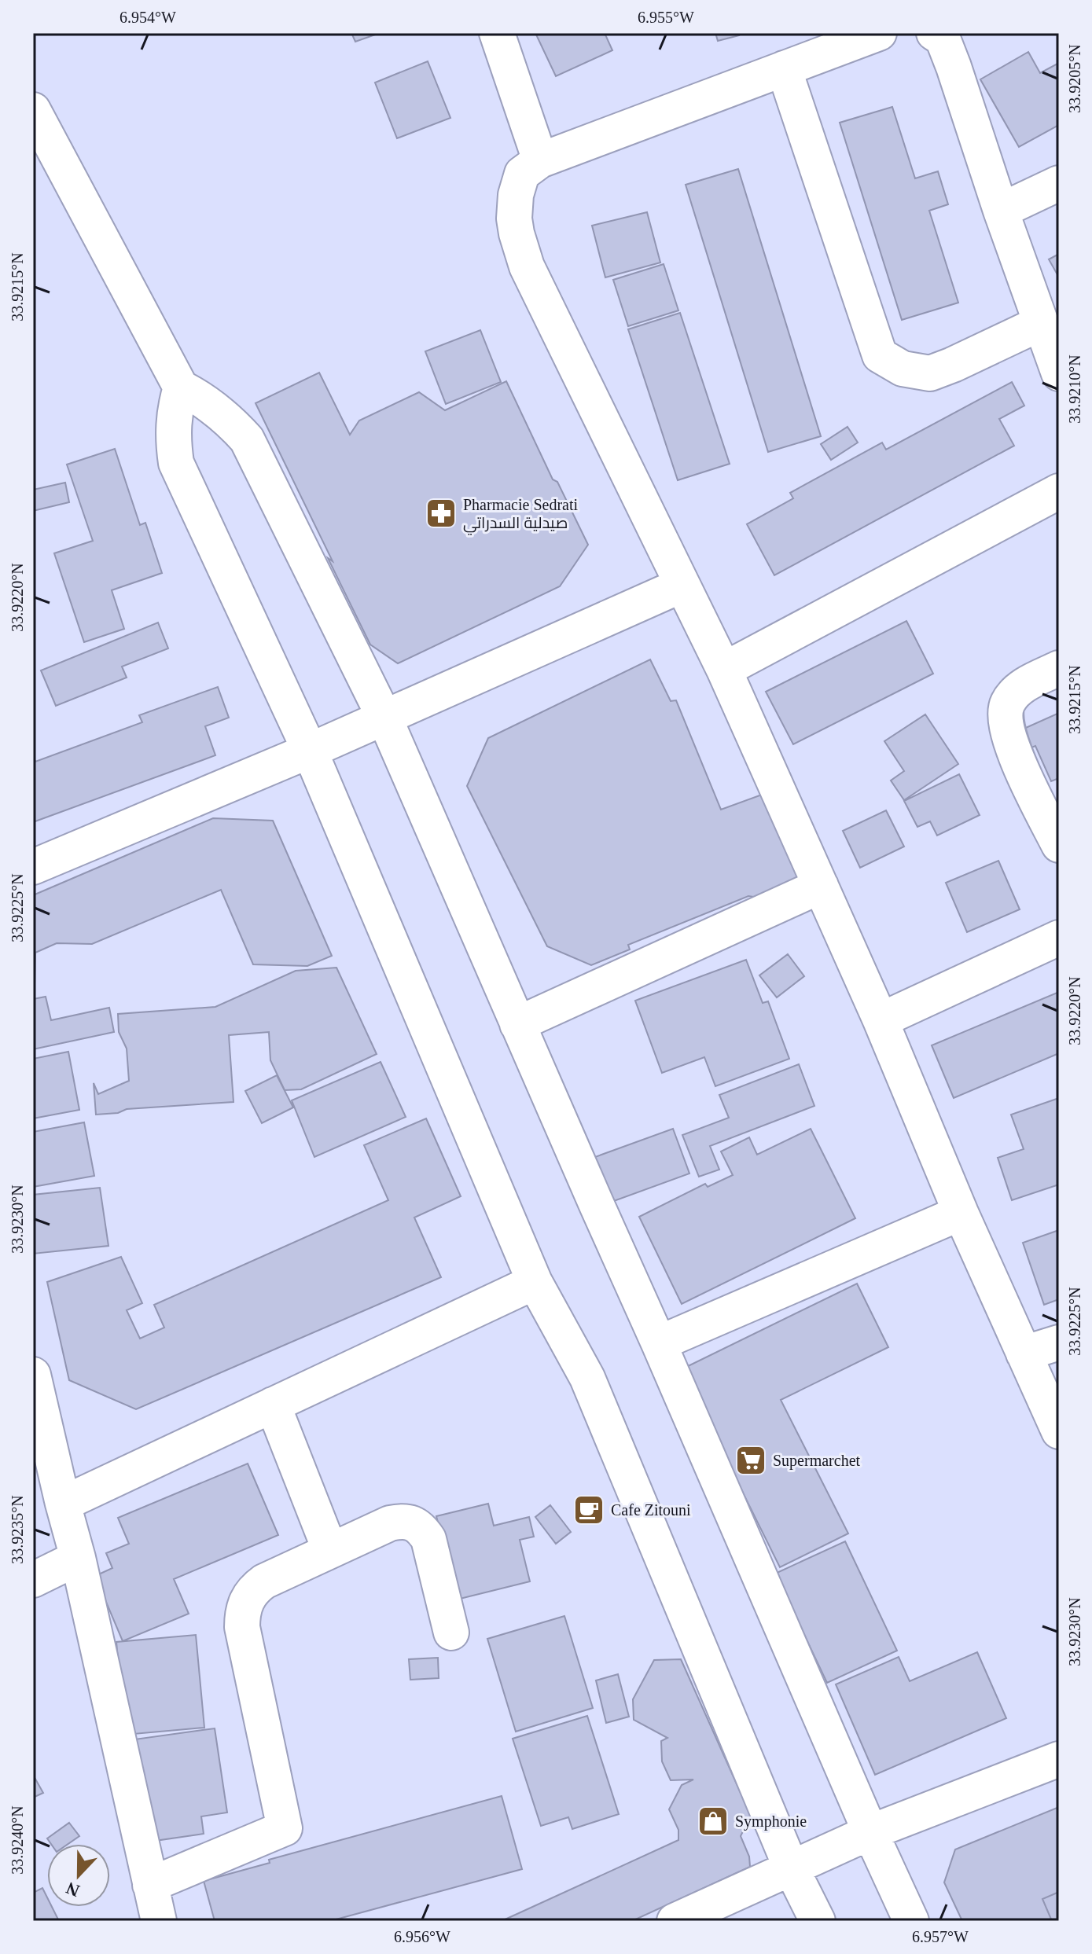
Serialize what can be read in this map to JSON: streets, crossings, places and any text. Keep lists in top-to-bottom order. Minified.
{"places":{"pharmacy":["Pharmacie Sedrati صيدلية السدراتي"],"supermarket":["Supermarchet"],"cafe":["Cafe Zitouni"],"shop":["Symphonie"]},"north":"bottom","coordinates":["6.954°W","6.955°W","33.9205°N","33.9215°N","33.9210°N","33.9220°N","33.9225°N","33.9230°N","33.9235°N","33.9240°N","6.956°W","6.957°W"]}
